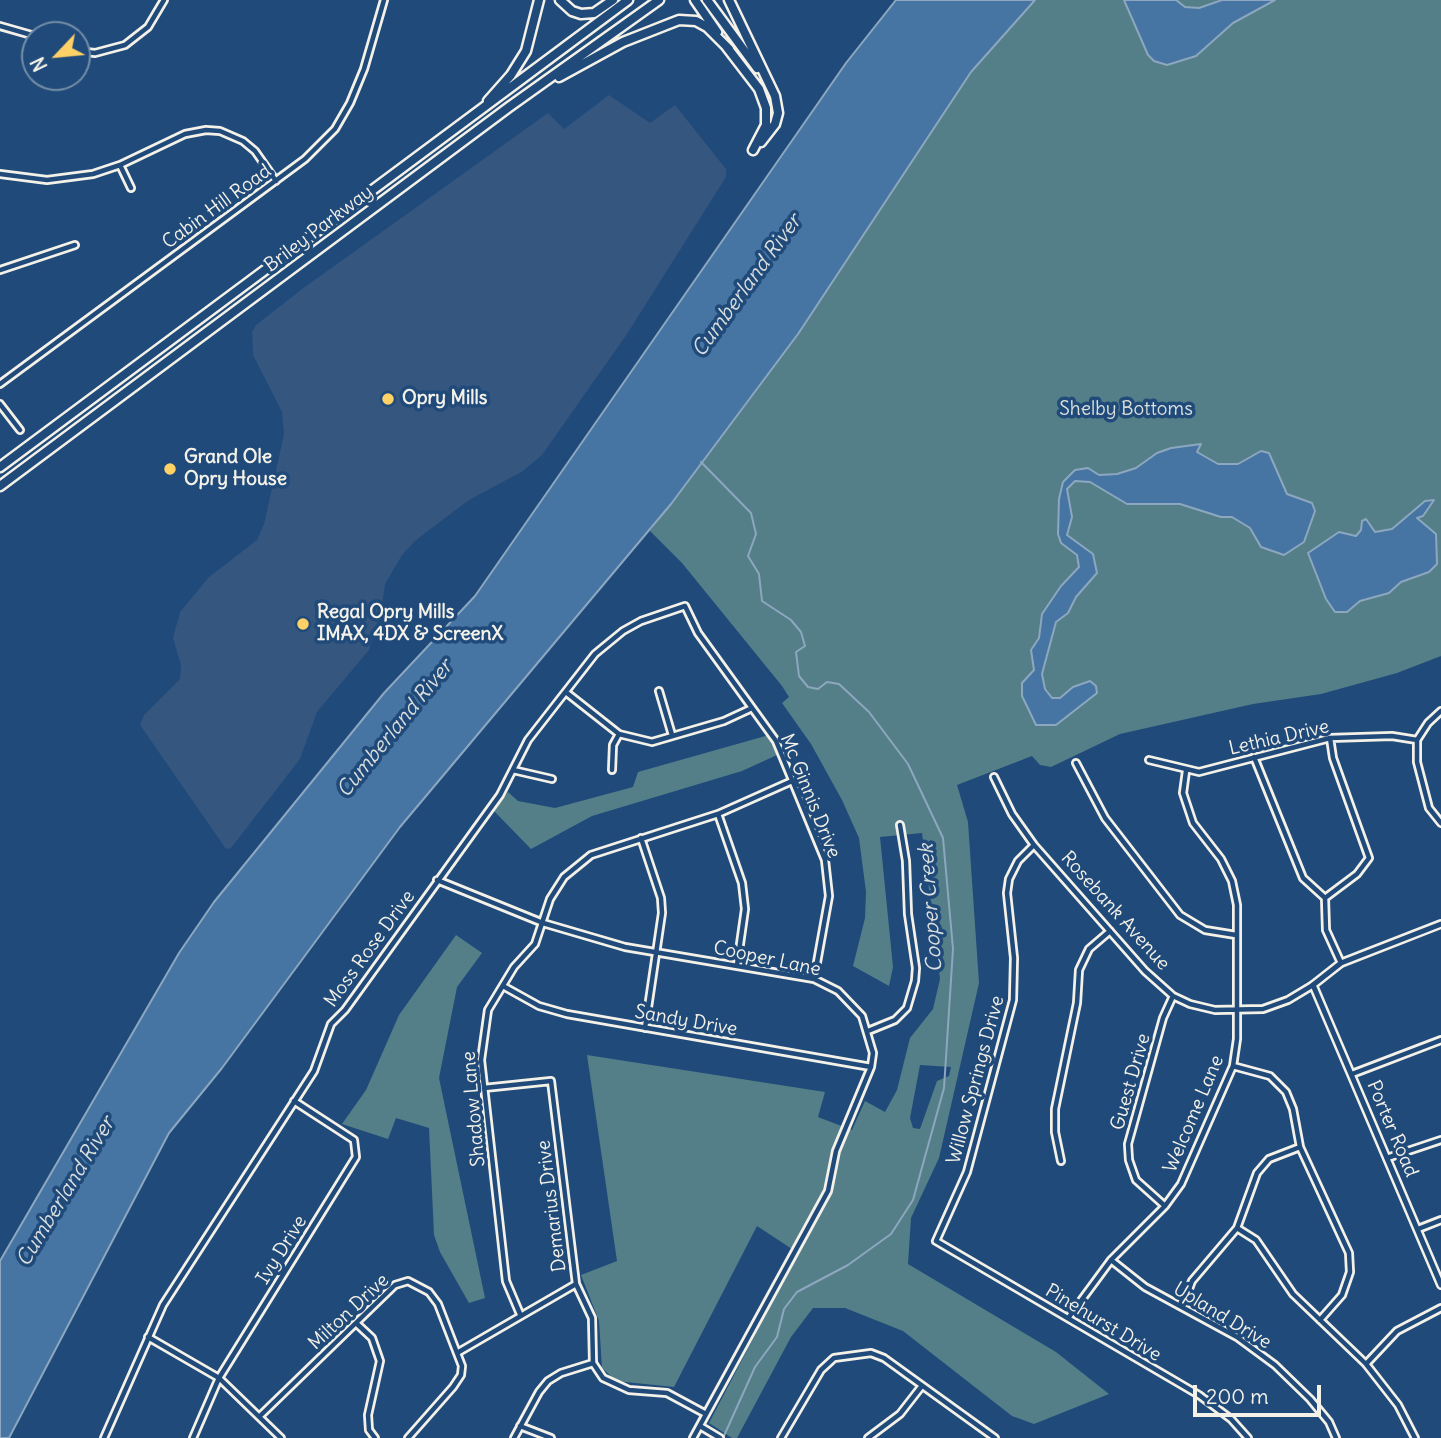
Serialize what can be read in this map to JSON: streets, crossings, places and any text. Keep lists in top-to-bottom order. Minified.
{"streets":{"highway":["Briley Parkway"],"street":["Cabin Hill Road","Lethia Drive","Mc Ginnis Drive","Rosebank Avenue","Moss Rose Drive","Cooper Lane","Sandy Drive","Willow Springs Drive","Guest Drive","Shadow Lane","Welcome Lane","Porter Road","Demarius Drive","Ivy Drive","Milton Drive","Upland Drive","Pinehurst Drive"]},"crossings":[["Lethia Drive","Welcome Lane"],["Mc Ginnis Drive","Moss Rose Drive"],["Mc Ginnis Drive","Cooper Lane"],["Mc Ginnis Drive","Shadow Lane"],["Rosebank Avenue","Willow Springs Drive"],["Rosebank Avenue","Guest Drive"],["Rosebank Avenue","Welcome Lane"],["Rosebank Avenue","Porter Road"],["Moss Rose Drive","Cooper Lane"],["Moss Rose Drive","Ivy Drive"],["Cooper Lane","Sandy Drive"],["Cooper Lane","Shadow Lane"],["Sandy Drive","Shadow Lane"],["Willow Springs Drive","Pinehurst Drive"],["Guest Drive","Welcome Lane"],["Shadow Lane","Demarius Drive"],["Welcome Lane","Upland Drive"],["Welcome Lane","Pinehurst Drive"]],"water":["Cumberland River","Cooper Creek"],"parks":["Shelby Bottoms"],"places":["Opry Mills","Grand Ole Opry House","Regal Opry Mills IMAX, 4DX & ScreenX"],"scale_bar":"200 m","north":"bottom left"}
